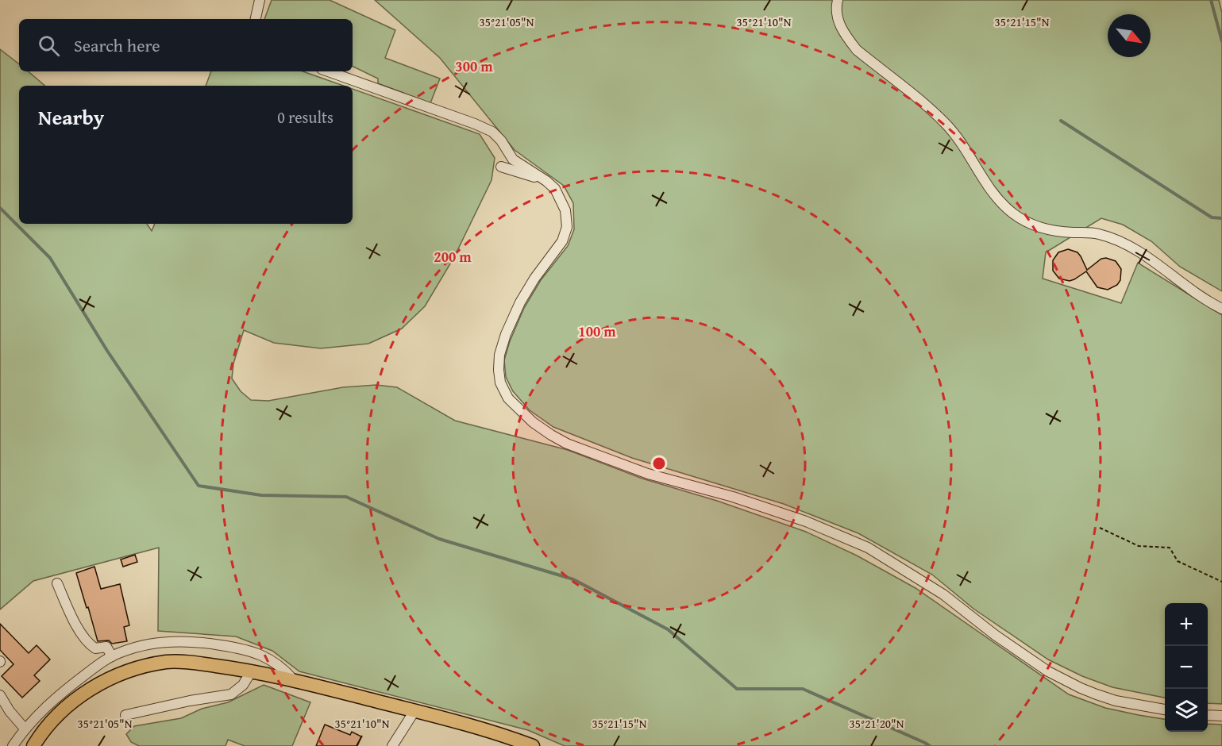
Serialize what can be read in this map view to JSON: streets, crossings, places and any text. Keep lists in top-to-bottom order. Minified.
{"north":"bottom right","page":{"search":"Search here","heading":["Nearby","0 results"],"map_buttons":["+","−"]},"coordinates":["35°21'05\"N","35°21'10\"N","35°21'15\"N","35°21'20\"N"],"rings":["300 m","200 m","100 m"]}
